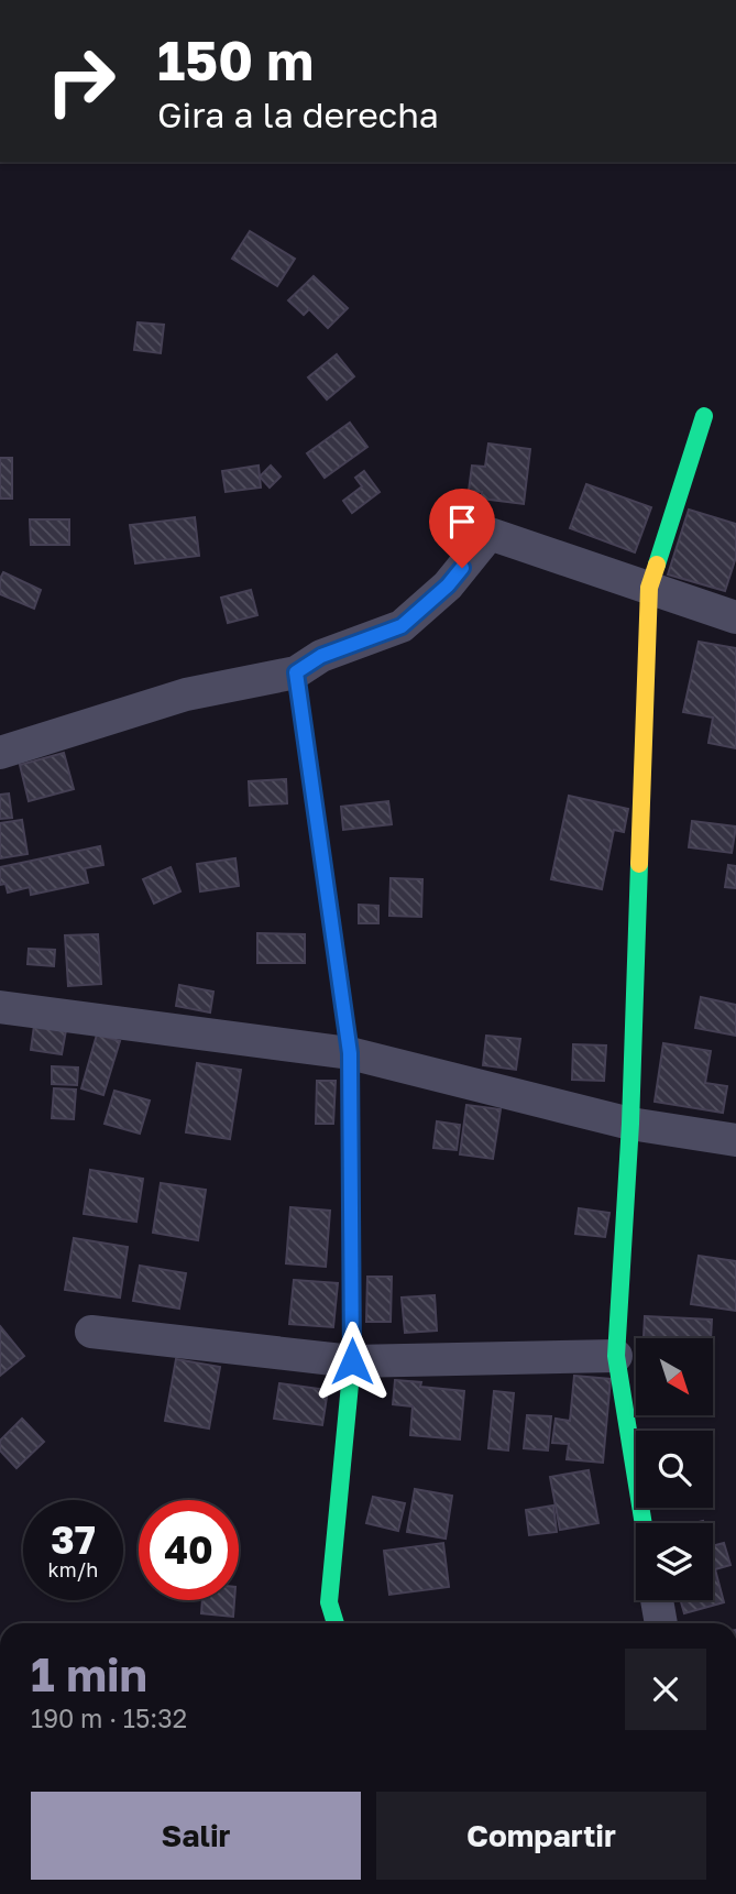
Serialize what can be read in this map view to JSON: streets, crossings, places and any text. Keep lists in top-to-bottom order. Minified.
{"north":"bottom right","page":{"turn":["150 m","Gira a la derecha"],"speed":"37 km/h","limit":"40","heading":["1 min","190 m · 15:32"],"buttons":["Salir","Compartir"]}}
